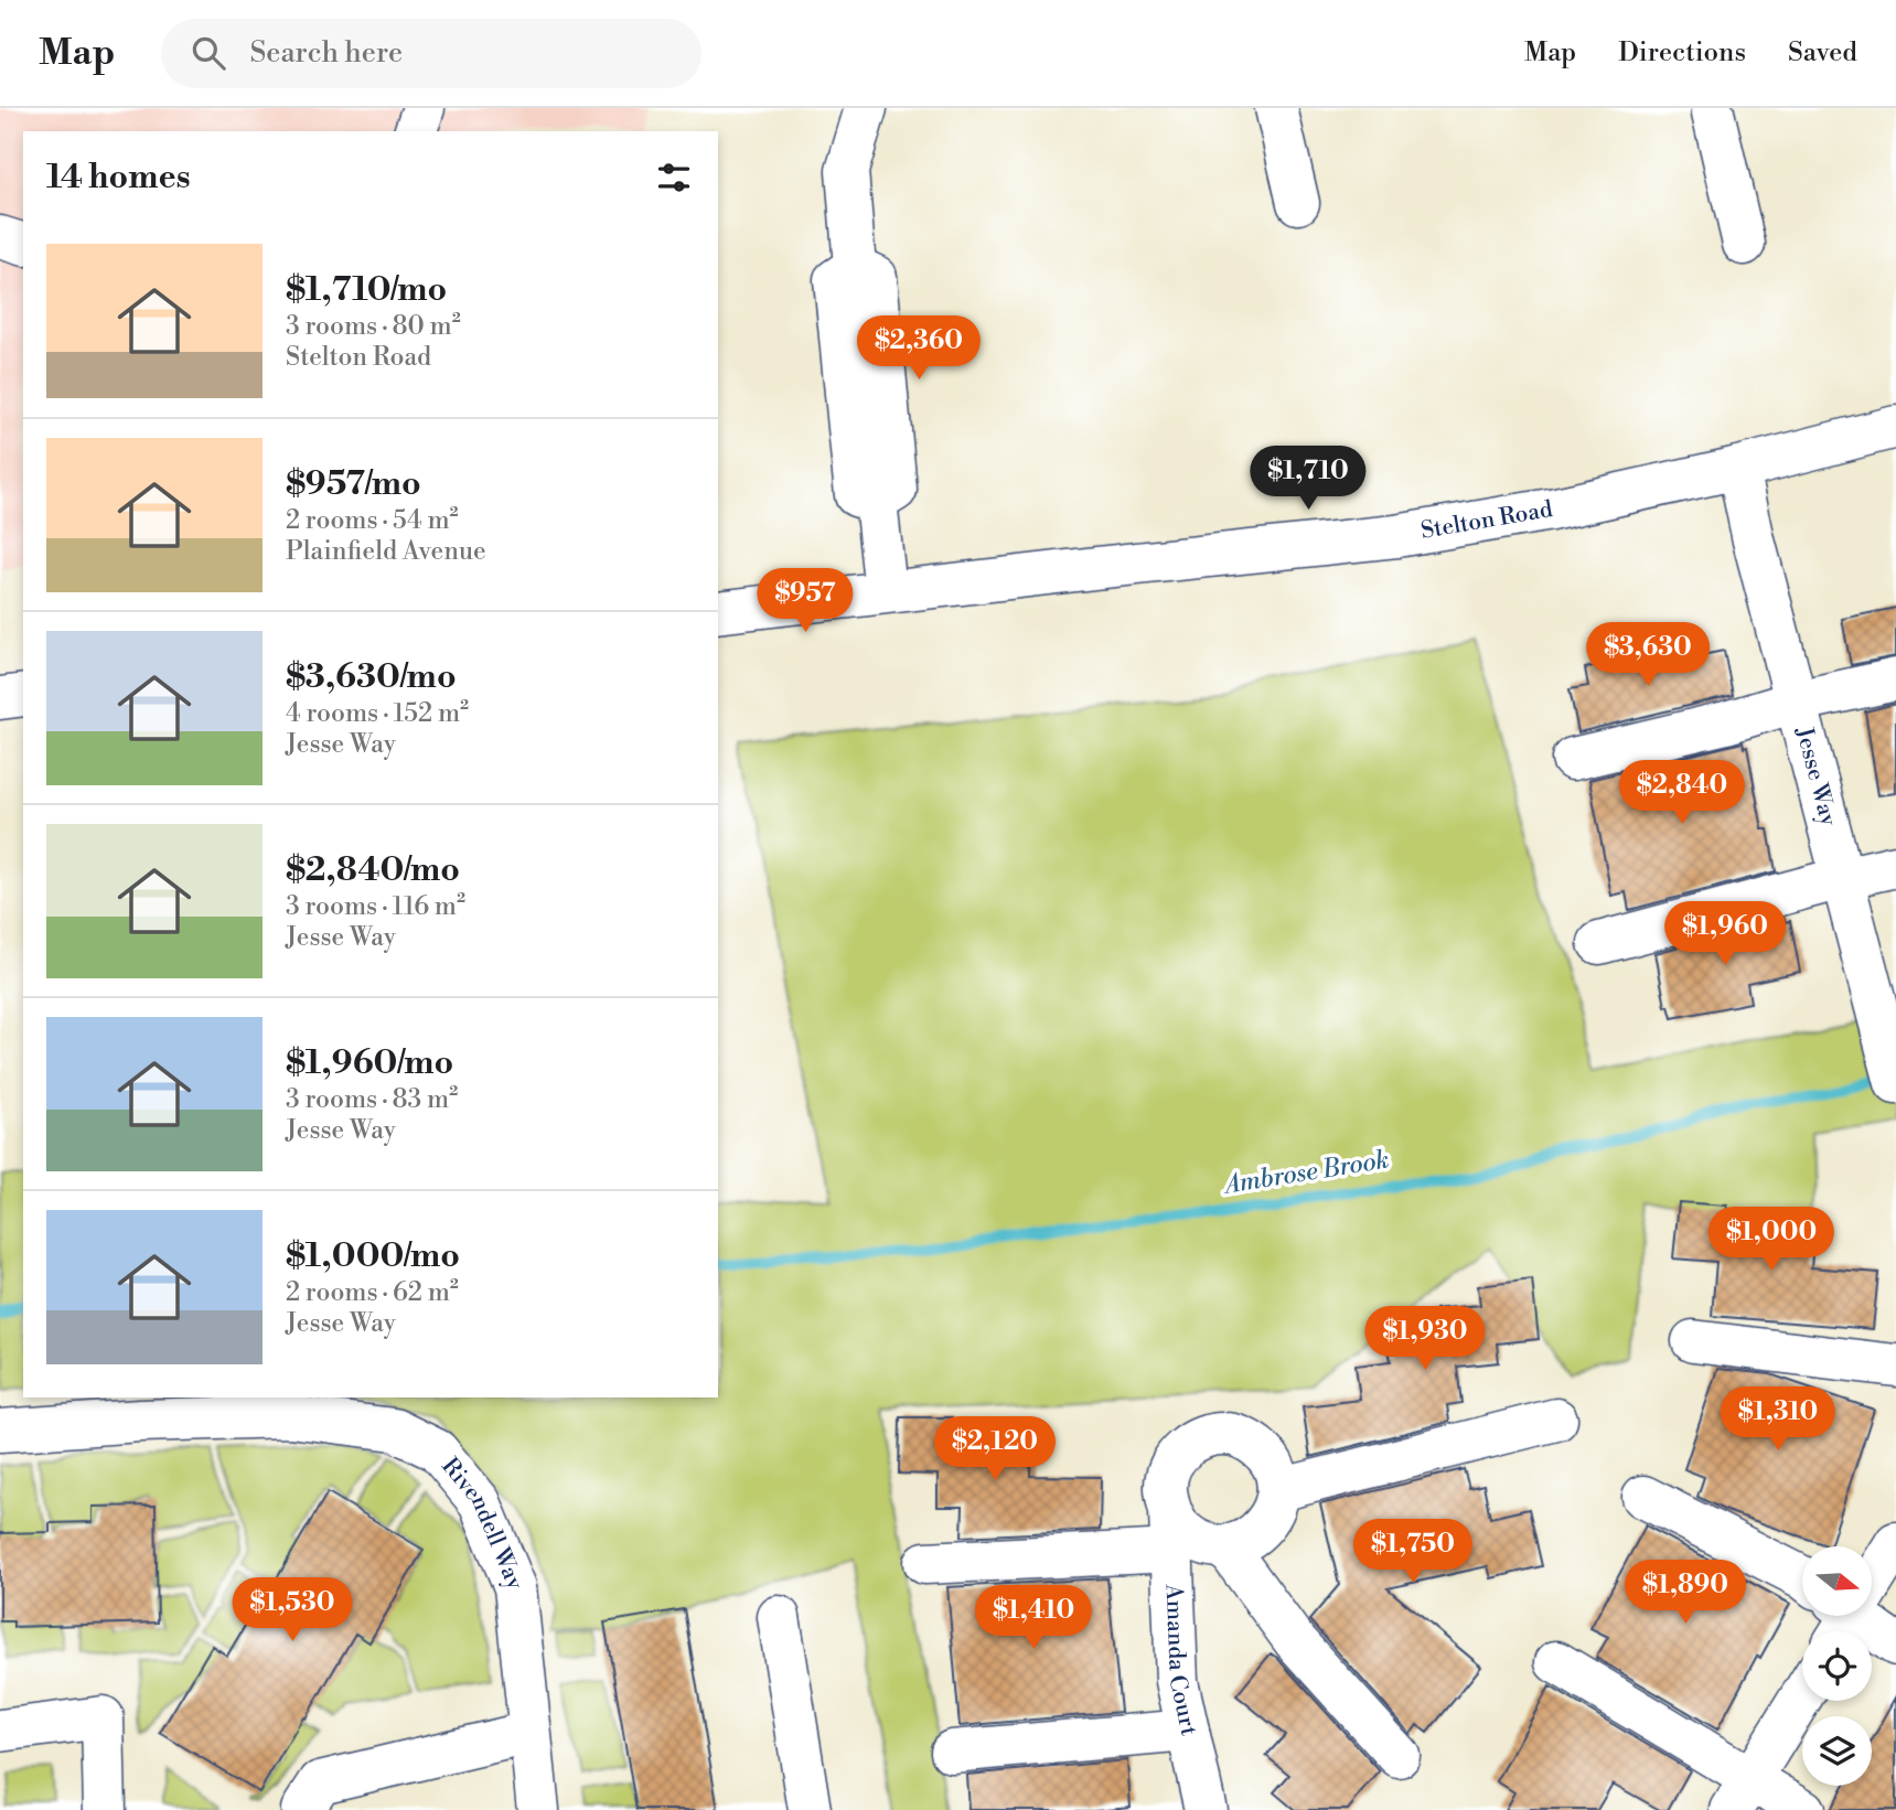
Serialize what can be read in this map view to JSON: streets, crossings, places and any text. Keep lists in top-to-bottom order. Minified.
{"streets":{"street":["Stelton Road","Jesse Way","Rivendell Way","Amanda Court"]},"crossings":[["Stelton Road","Jesse Way"]],"water":["Ambrose Brook"],"north":"right","page":{"header":"Map","search":"Search here","nav":["Map","Directions","Saved"],"heading":"14 homes","list":[{"name":"$1,710/mo","note":"3 rooms · 80 m² · Stelton Road"},{"name":"$957/mo","note":"2 rooms · 54 m² · Plainfield Avenue"},{"name":"$3,630/mo","note":"4 rooms · 152 m² · Jesse Way"},{"name":"$2,840/mo","note":"3 rooms · 116 m² · Jesse Way"},{"name":"$1,960/mo","note":"3 rooms · 83 m² · Jesse Way"},{"name":"$1,000/mo","note":"2 rooms · 62 m² · Jesse Way"}],"price":["$2,360","$1,710","$957","$3,630","$2,840","$1,960","$1,000","$1,930","$1,310","$2,120","$1,750","$1,890","$1,530","$1,410"]}}
